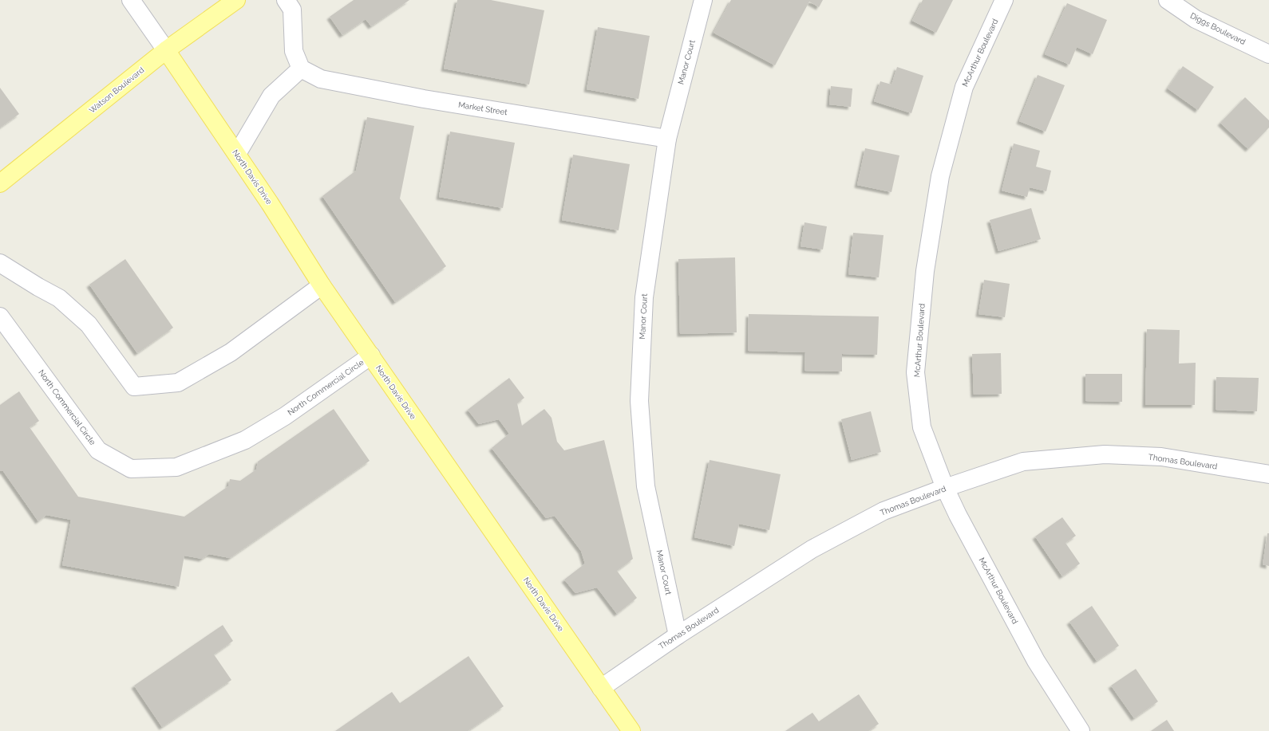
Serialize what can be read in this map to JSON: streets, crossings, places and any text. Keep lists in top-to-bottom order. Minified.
{"streets":{"main road":["Watson Boulevard","North Davis Drive"],"street":["Diggs Boulevard","McArthur Boulevard","Manor Court","Market Street","North Commercial Circle","Thomas Boulevard"]},"crossings":[["McArthur Boulevard","Thomas Boulevard"],["Manor Court","Market Street"],["Manor Court","Thomas Boulevard"],["Watson Boulevard","North Davis Drive"],["North Davis Drive","North Commercial Circle"],["North Davis Drive","Thomas Boulevard"]]}
